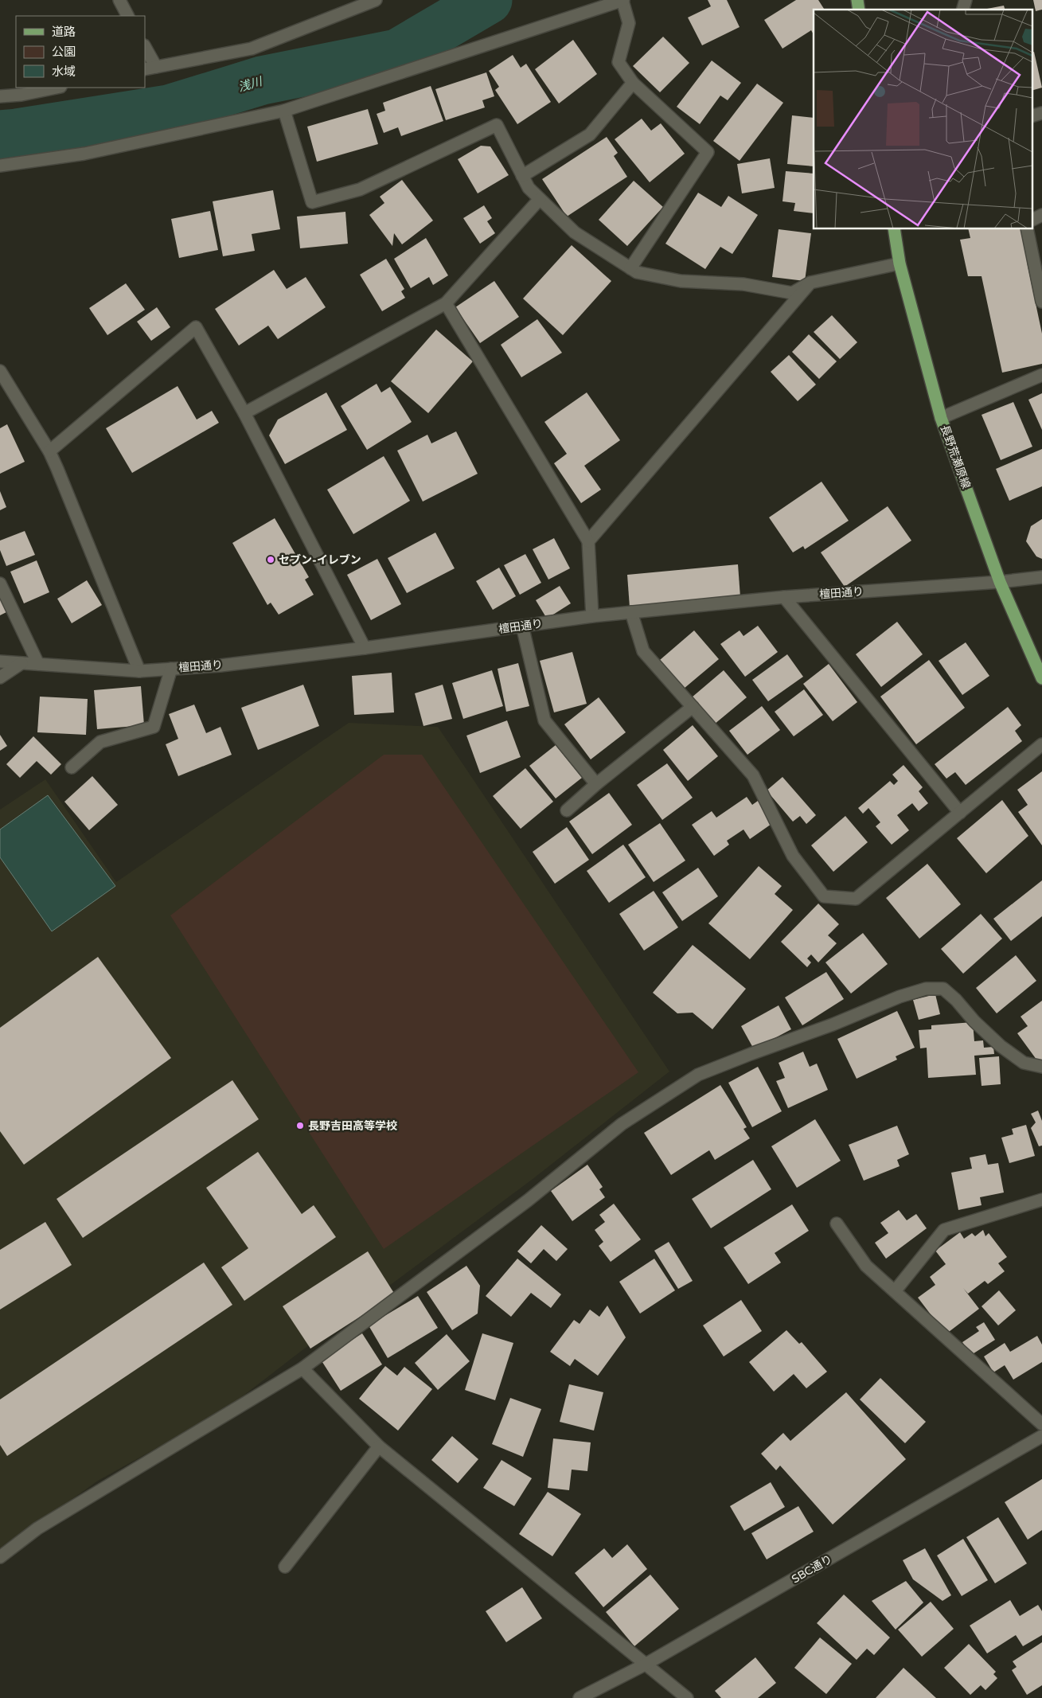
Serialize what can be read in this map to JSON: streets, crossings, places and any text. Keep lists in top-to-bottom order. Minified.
{"streets":{"main road":["長野荒瀬原線"],"street":["檀田通り","SBC通り"]},"crossings":[["長野荒瀬原線","檀田通り"]],"water":["浅川"],"places":["セブン-イレブン","長野吉田高等学校"],"legend":["道路","公園","水域"]}
